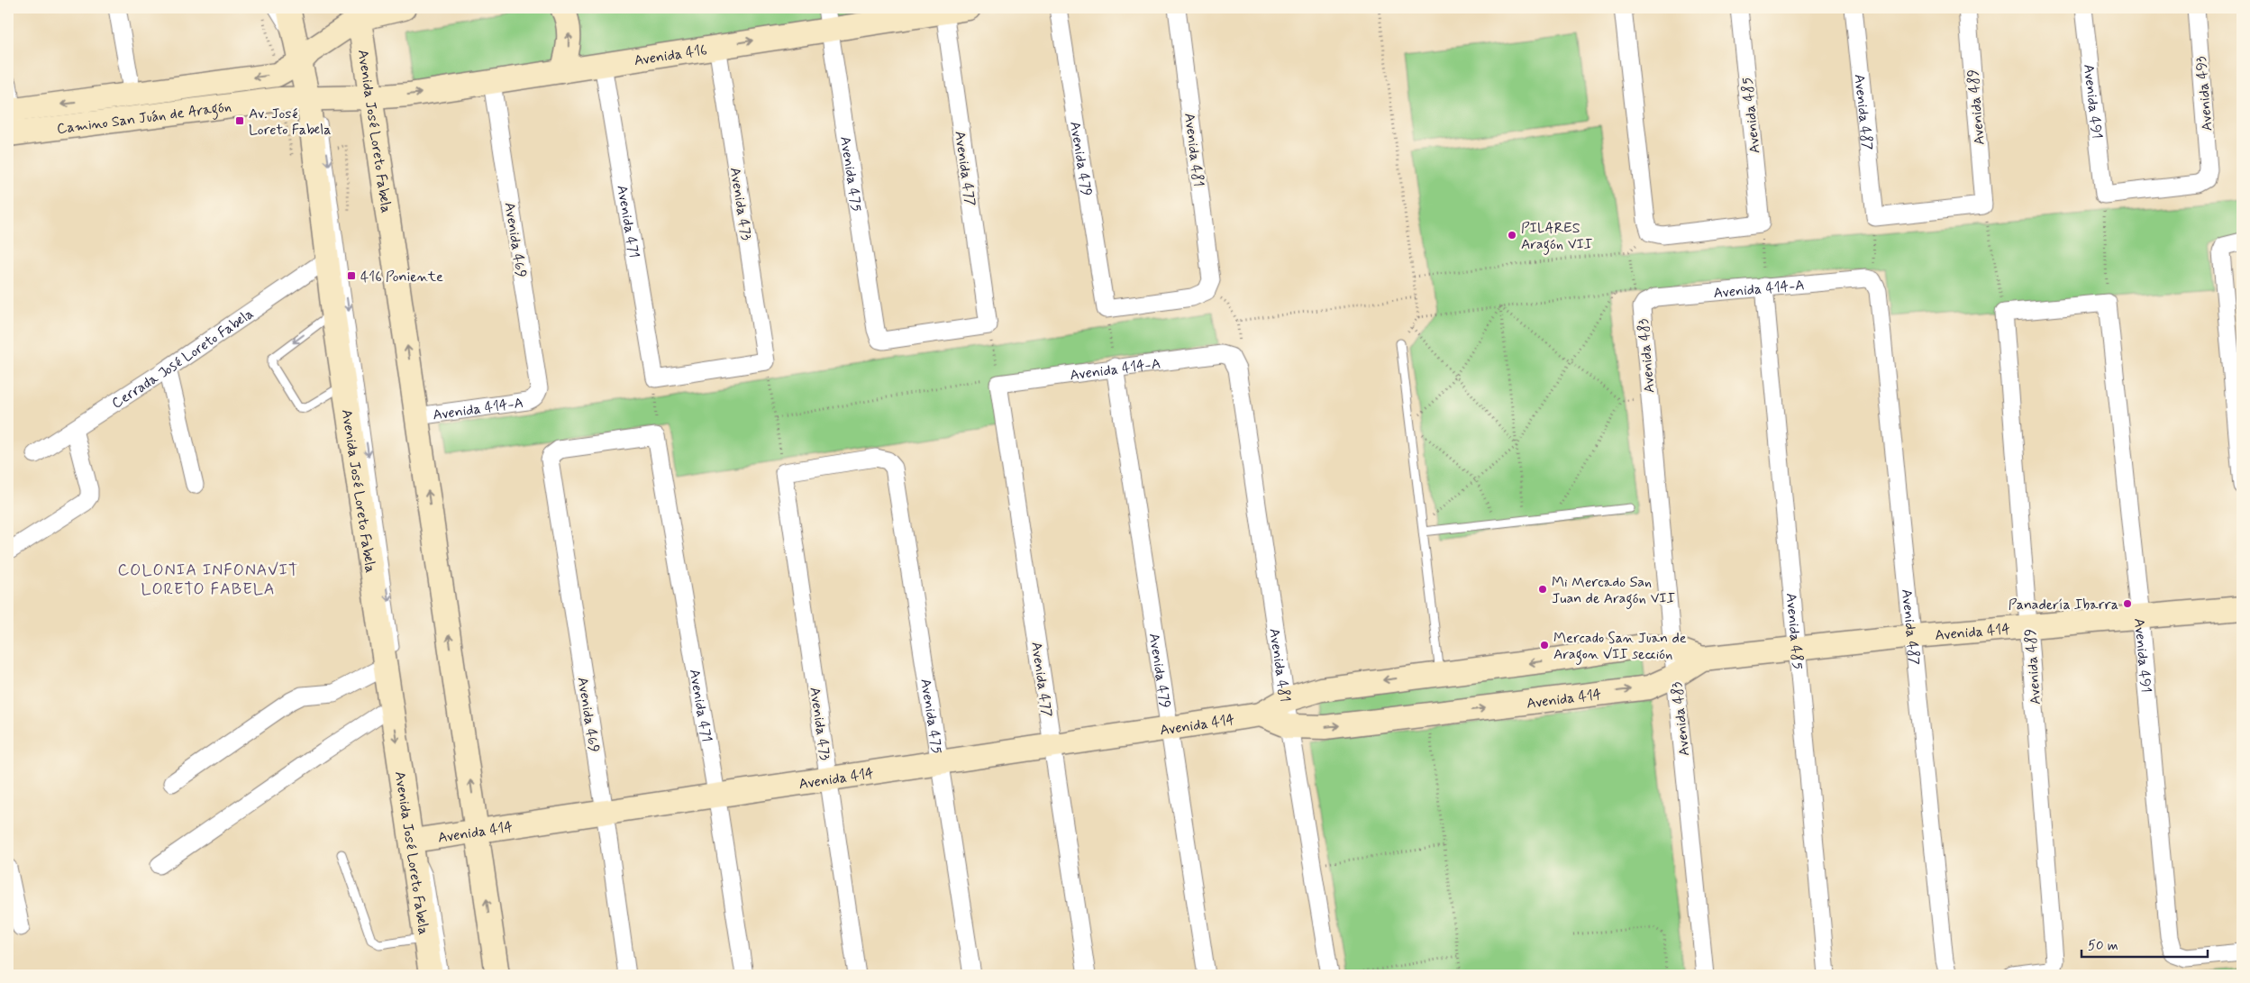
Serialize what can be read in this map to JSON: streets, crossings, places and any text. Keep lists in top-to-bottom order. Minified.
{"streets":{"street":["Avenida 416","Avenida 493","Avenida 491","Avenida 489","Avenida 487","Avenida 485","Camino San Juán de Aragón","Avenida José Loreto Fabela","Avenida 481","Avenida 479","Avenida 477","Avenida 475","Avenida 473","Avenida 471","Avenida 469","Avenida 414-A","Avenida 483","Cerrada José Loreto Fabela","Avenida 414"]},"crossings":[["Avenida 416","Camino San Juán de Aragón"],["Avenida 416","Avenida José Loreto Fabela"],["Avenida 416","Avenida 477"],["Avenida 416","Avenida 475"],["Avenida 416","Avenida 473"],["Avenida 416","Avenida 471"],["Avenida 416","Avenida 469"],["Avenida 493","Avenida 491"],["Avenida 491","Avenida 414"],["Avenida 489","Avenida 414"],["Avenida 487","Avenida 414-A"],["Avenida 487","Avenida 414"],["Avenida 485","Avenida 414-A"],["Avenida 485","Avenida 414"],["Camino San Juán de Aragón","Avenida José Loreto Fabela"],["Avenida José Loreto Fabela","Avenida 414-A"],["Avenida José Loreto Fabela","Cerrada José Loreto Fabela"],["Avenida José Loreto Fabela","Avenida 414"],["Avenida 481","Avenida 414-A"],["Avenida 481","Avenida 414"],["Avenida 479","Avenida 414-A"],["Avenida 479","Avenida 414"],["Avenida 477","Avenida 475"],["Avenida 477","Avenida 414-A"],["Avenida 477","Avenida 414"],["Avenida 475","Avenida 473"],["Avenida 475","Avenida 414"],["Avenida 473","Avenida 414"],["Avenida 471","Avenida 469"],["Avenida 471","Avenida 414"],["Avenida 469","Avenida 414-A"],["Avenida 469","Avenida 414"],["Avenida 414-A","Avenida 483"],["Avenida 483","Avenida 414"]],"one_way":["Avenida 416"],"districts":["COLONIA INFONAVIT LORETO FABELA"],"places":{"transit":["Av. José Loreto Fabela","416 Poniente"],"other":["PILARES Aragón VII","Mi Mercado San Juan de Aragón VII","Panadería Ibarra","Mercado San Juan de Aragon VII sección"]},"scale_bar":"50 m"}
